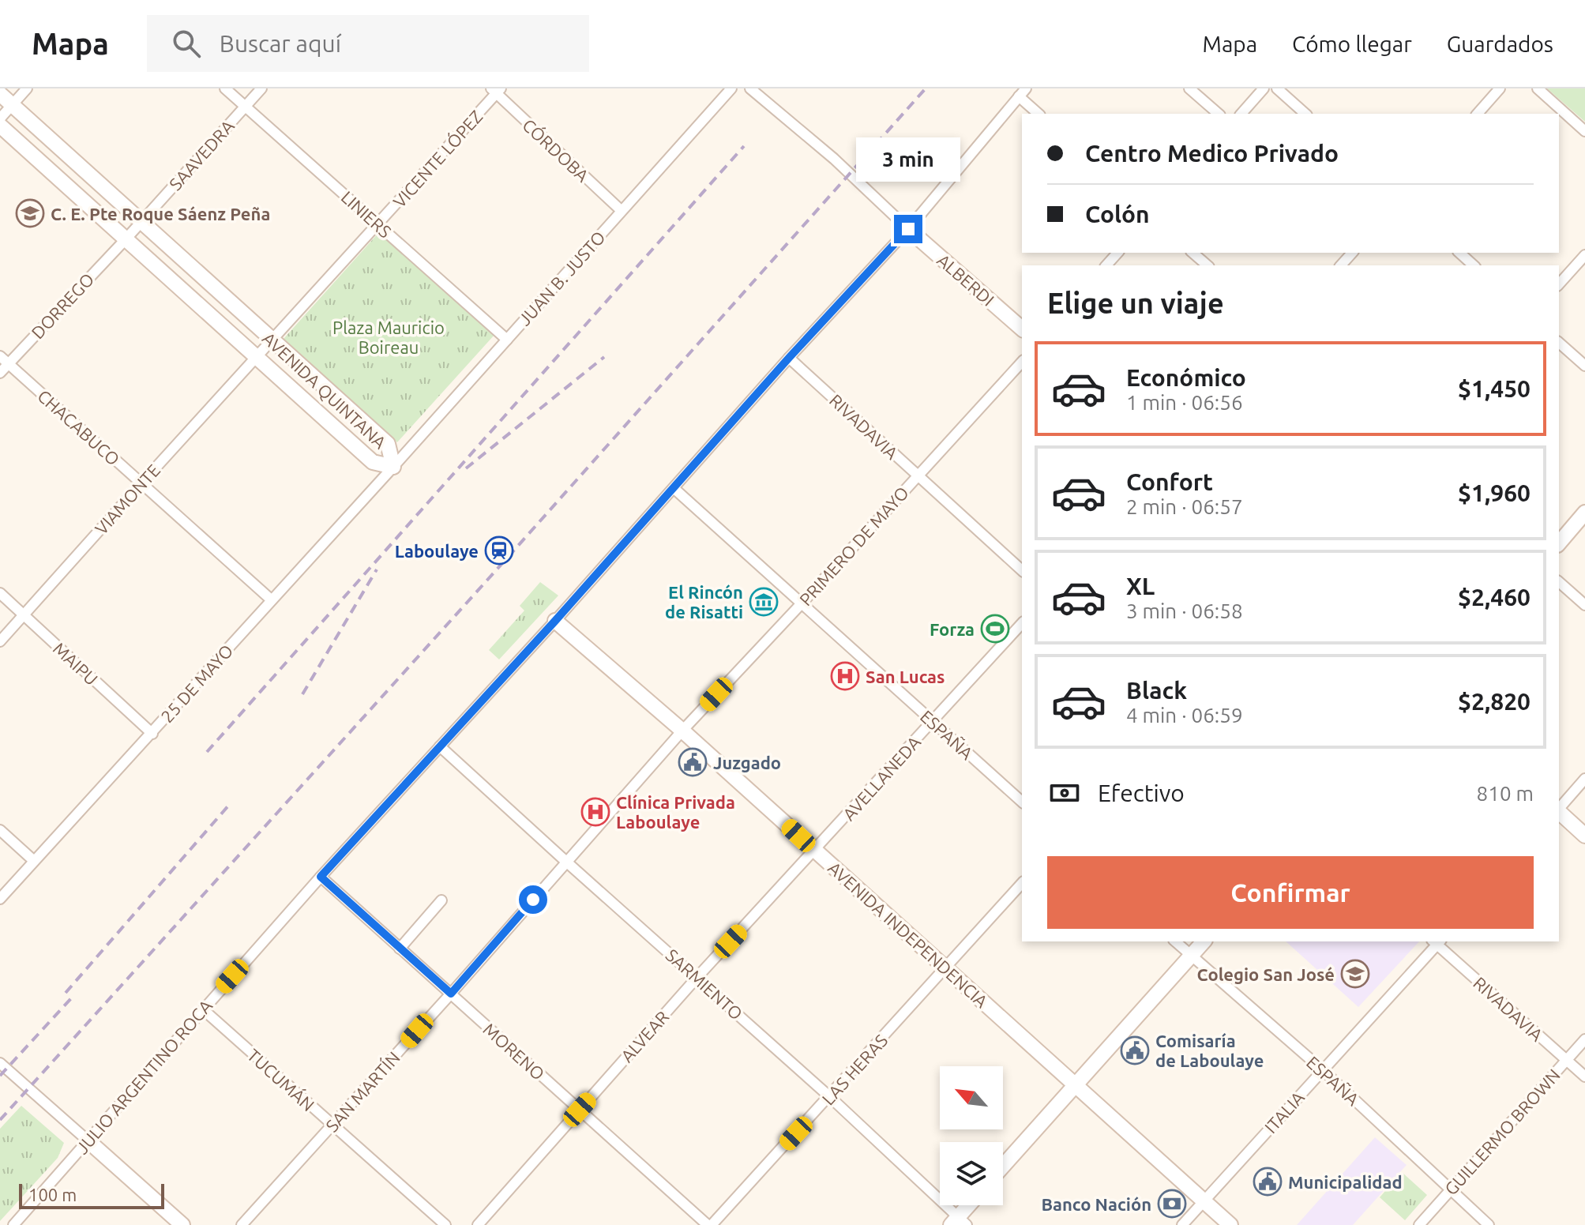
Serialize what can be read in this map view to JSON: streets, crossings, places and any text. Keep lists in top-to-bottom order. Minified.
{"streets":{"main road":["ALBERDI","AVENIDA QUINTANA","AVENIDA INDEPENDENCIA"],"street":["CÓRDOBA","SAAVEDRA","VICENTE LÓPEZ","LINIERS","JUAN B. JUSTO","DORREGO","RIVADAVIA","CHACABUCO","VIAMONTE","PRIMERO DE MAYO","MAIPU","25 DE MAYO","ESPAÑA","AVELLANEDA","SARMIENTO","ALVEAR","MORENO","LAS HERAS","JULIO ARGENTINO ROCA","TUCUMÁN","SAN MARTÍN","ITALIA","GUILLERMO BROWN"]},"crossings":[["CÓRDOBA","VICENTE LÓPEZ"],["CÓRDOBA","JUAN B. JUSTO"],["SAAVEDRA","LINIERS"],["SAAVEDRA","DORREGO"],["SAAVEDRA","AVENIDA QUINTANA"],["VICENTE LÓPEZ","LINIERS"],["VICENTE LÓPEZ","AVENIDA QUINTANA"],["VICENTE LÓPEZ","VIAMONTE"],["LINIERS","JUAN B. JUSTO"],["JUAN B. JUSTO","AVENIDA QUINTANA"],["JUAN B. JUSTO","25 DE MAYO"],["ALBERDI","JULIO ARGENTINO ROCA"],["DORREGO","AVENIDA QUINTANA"],["DORREGO","CHACABUCO"],["AVENIDA QUINTANA","VIAMONTE"],["AVENIDA QUINTANA","25 DE MAYO"],["RIVADAVIA","PRIMERO DE MAYO"],["RIVADAVIA","JULIO ARGENTINO ROCA"],["RIVADAVIA","ITALIA"],["RIVADAVIA","GUILLERMO BROWN"],["CHACABUCO","VIAMONTE"],["CHACABUCO","25 DE MAYO"],["VIAMONTE","MAIPU"],["PRIMERO DE MAYO","ESPAÑA"],["PRIMERO DE MAYO","AVENIDA INDEPENDENCIA"],["PRIMERO DE MAYO","SAN MARTÍN"],["MAIPU","25 DE MAYO"],["ESPAÑA","AVELLANEDA"],["ESPAÑA","JULIO ARGENTINO ROCA"],["ESPAÑA","ITALIA"],["ESPAÑA","GUILLERMO BROWN"],["AVELLANEDA","AVENIDA INDEPENDENCIA"],["AVELLANEDA","ALVEAR"],["AVENIDA INDEPENDENCIA","ALVEAR"],["AVENIDA INDEPENDENCIA","LAS HERAS"],["AVENIDA INDEPENDENCIA","JULIO ARGENTINO ROCA"],["AVENIDA INDEPENDENCIA","SAN MARTÍN"],["AVENIDA INDEPENDENCIA","ITALIA"],["SARMIENTO","ALVEAR"],["SARMIENTO","LAS HERAS"],["SARMIENTO","JULIO ARGENTINO ROCA"],["SARMIENTO","SAN MARTÍN"],["ALVEAR","MORENO"],["MORENO","LAS HERAS"],["MORENO","JULIO ARGENTINO ROCA"],["MORENO","SAN MARTÍN"],["JULIO ARGENTINO ROCA","TUCUMÁN"],["TUCUMÁN","SAN MARTÍN"]],"parks":["Plaza Mauricio Boireau"],"places":{"school or university":["C. E. Pte Roque Sáenz Peña","Colegio San José"],"station":["Laboulaye"],"museum":["El Rincón de Risatti"],"sports":["Forza"],"hospital":["San Lucas","Clínica Privada Laboulaye"],"public building":["Juzgado","Comisaría de Laboulaye","Municipalidad"],"bank":["Banco Nación"]},"scale_bar":"100 m","north":"top left","page":{"header":"Mapa","search":"Buscar aquí","nav":["Mapa","Cómo llegar","Guardados"],"banner":["Centro Medico Privado","Colón"],"bubble":"3 min","heading":"Elige un viaje","list":[{"name":"Económico","note":"1 min · 06:56","value":"$1,450"},{"name":"Confort","note":"2 min · 06:57","value":"$1,960"},{"name":"XL","note":"3 min · 06:58","value":"$2,460"},{"name":"Black","note":"4 min · 06:59","value":"$2,820"}],"pay":["Efectivo","810 m"],"buttons":"Confirmar","scale":"100 m"}}
